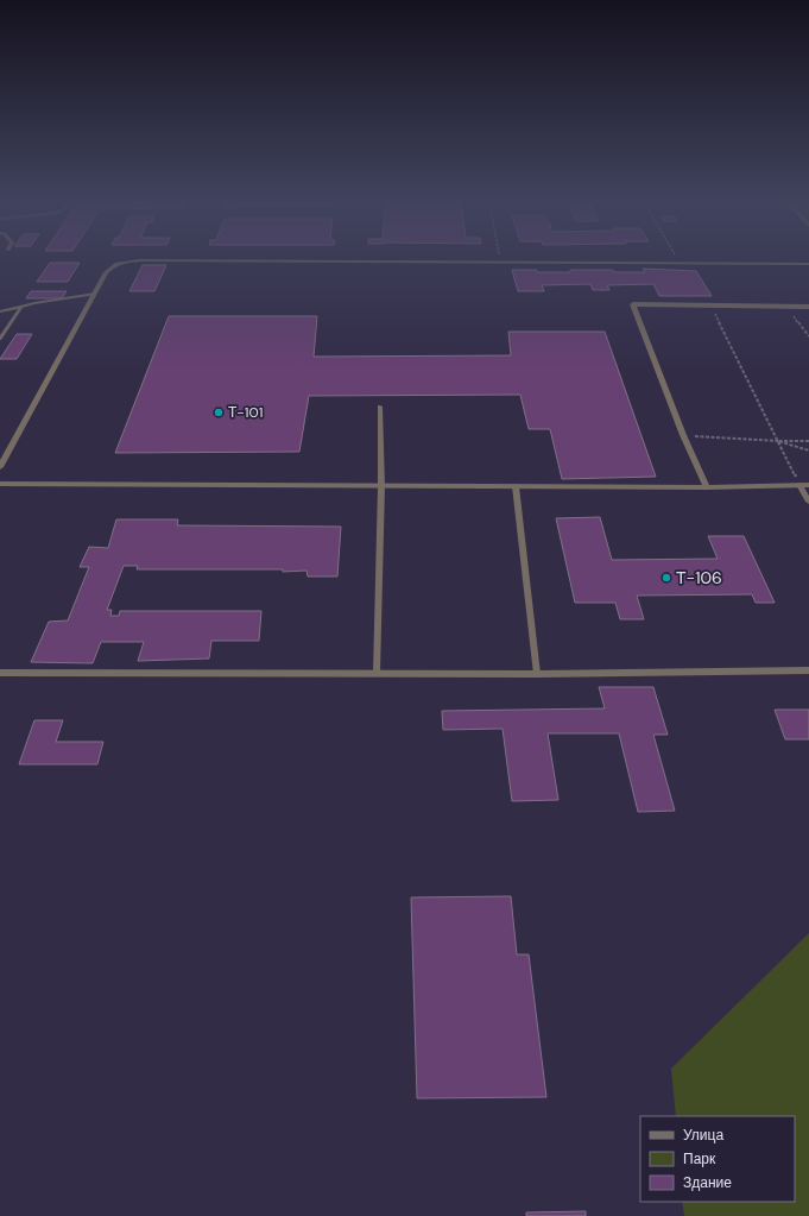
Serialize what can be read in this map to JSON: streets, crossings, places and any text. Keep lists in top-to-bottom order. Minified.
{"places":["Т-101","Т-106"],"legend":["Улица","Парк","Здание"]}
